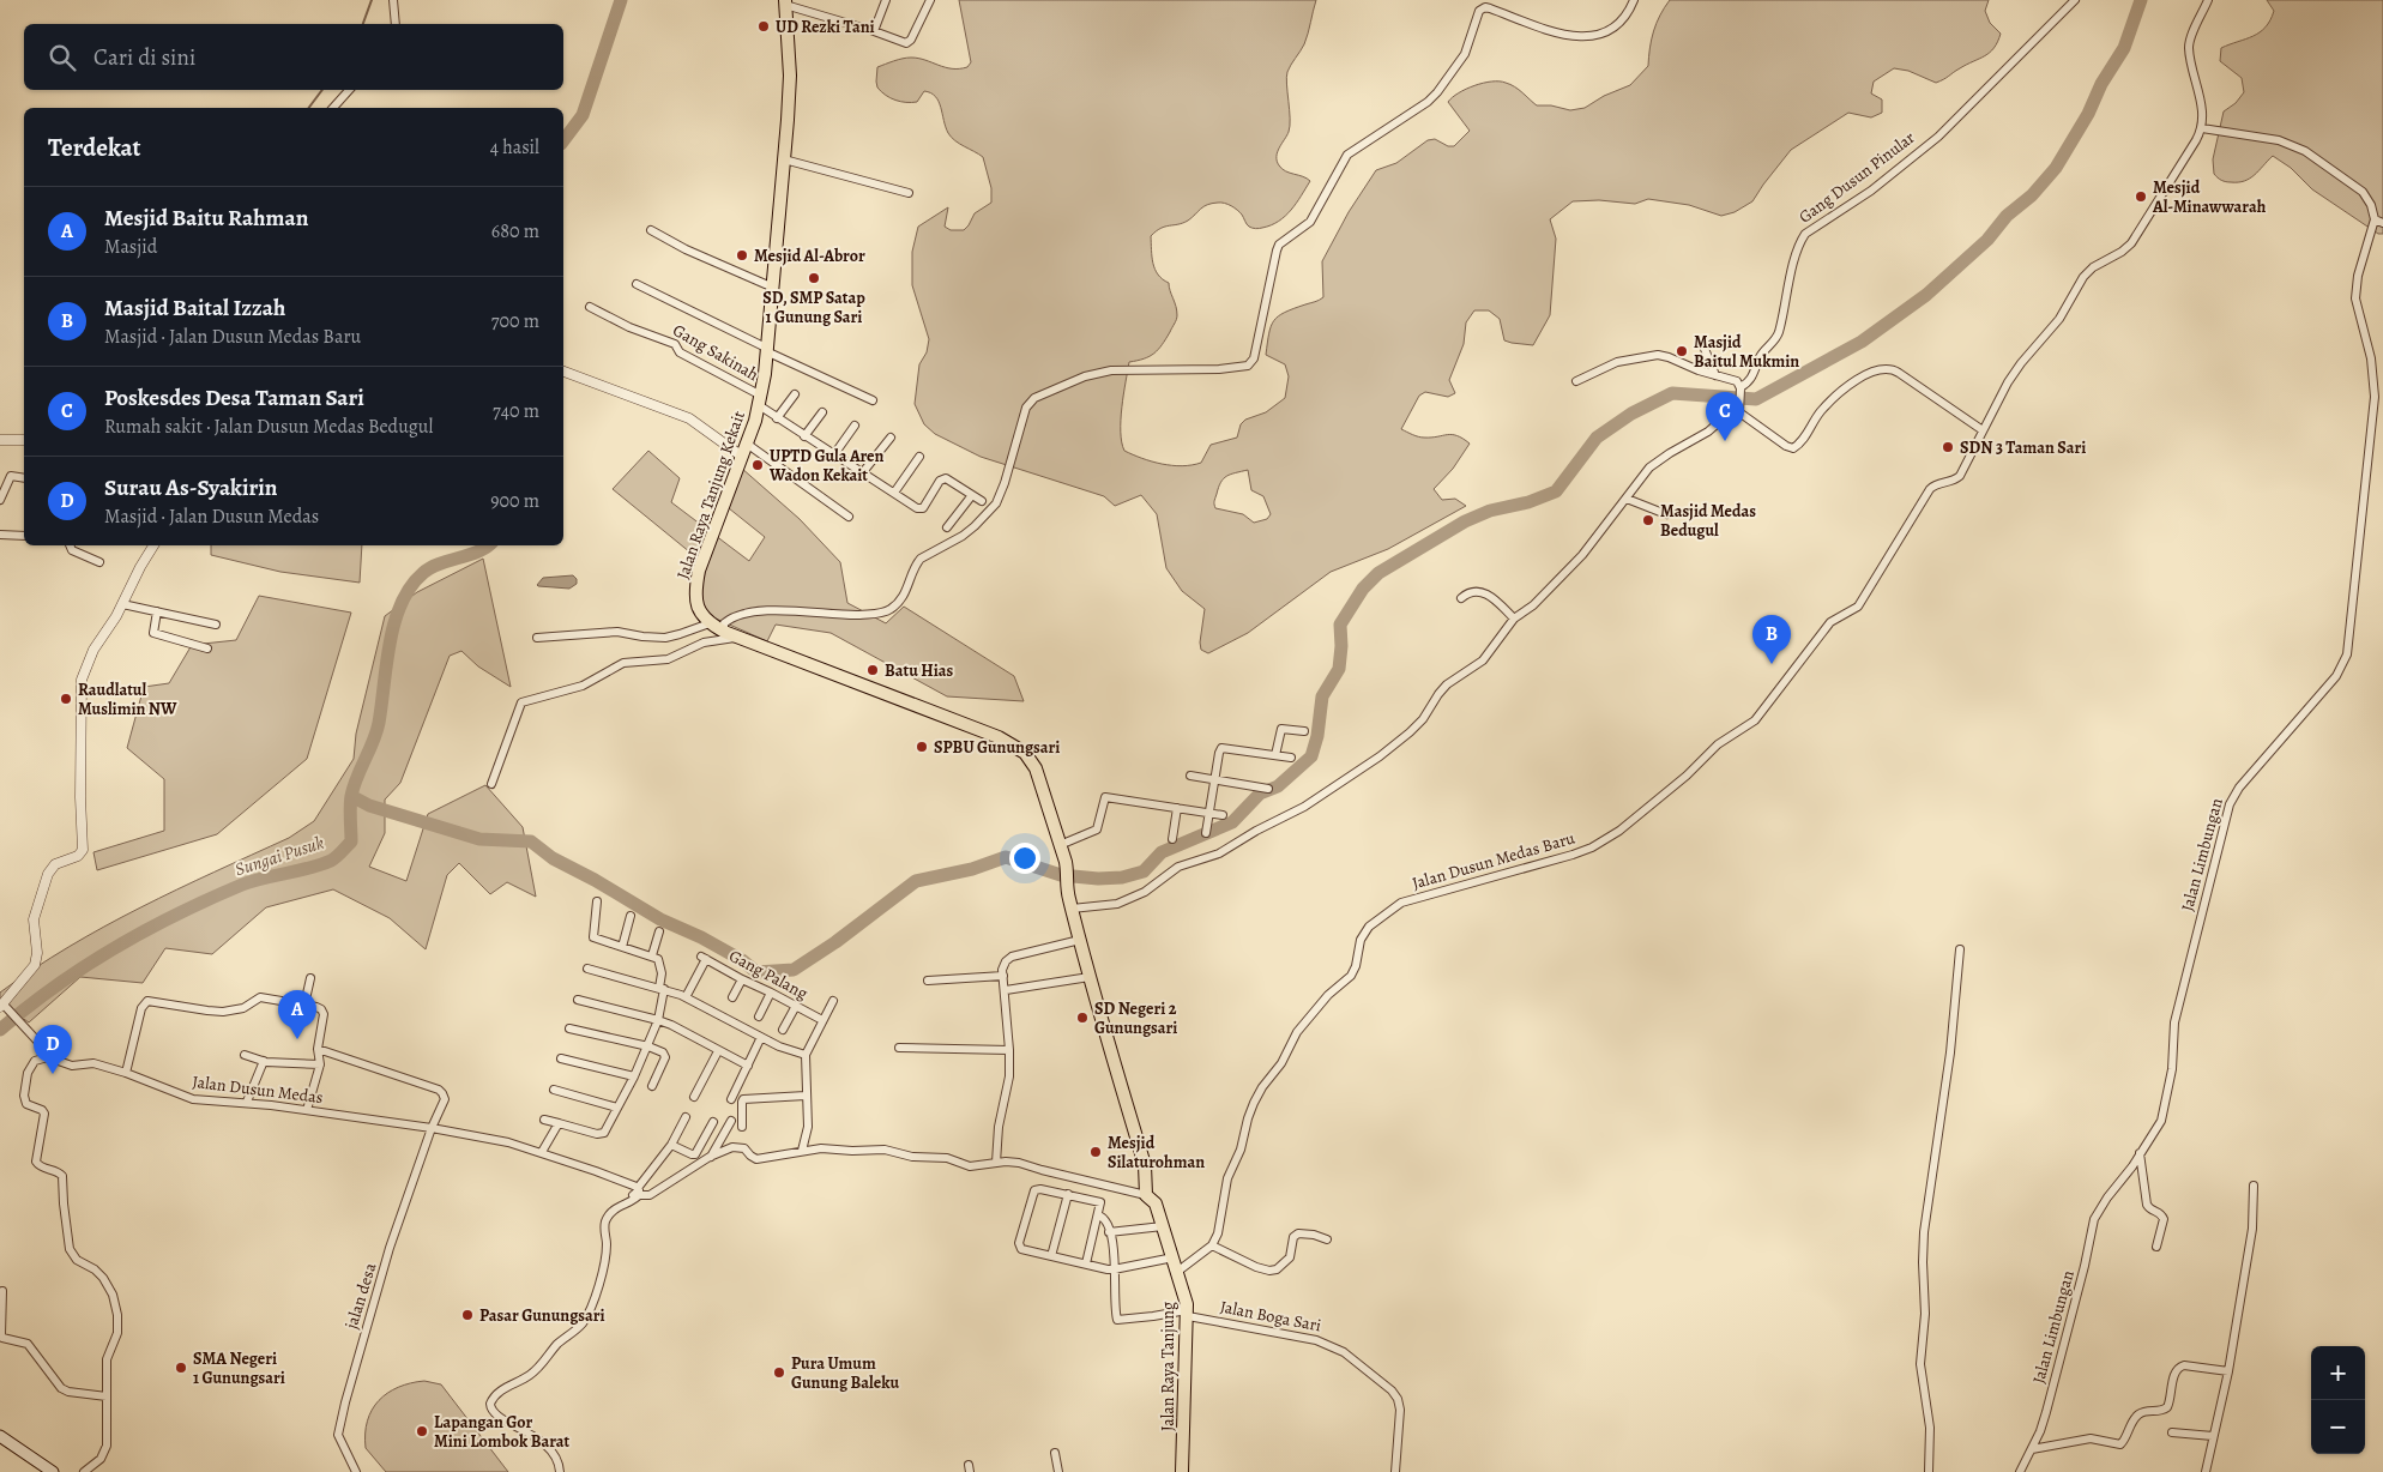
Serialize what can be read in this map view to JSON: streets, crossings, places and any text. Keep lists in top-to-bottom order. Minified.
{"streets":{"main road":["Jalan Raya Tanjung Kekait","Jalan Raya Tanjung"],"street":["Gang Dusun Pinular","Gang Sakinah","Jalan Limbungan","Jalan Dusun Medas Baru","Gang Palang","Jalan Dusun Medas","jalan desa","Jalan Boga Sari"]},"crossings":[["Gang Sakinah","Jalan Raya Tanjung Kekait"],["Jalan Dusun Medas","jalan desa"],["Jalan Boga Sari","Jalan Raya Tanjung"]],"water":["Sungai Pusuk"],"places":["UD Rezki Tani","Mesjid Al-Minawwarah","Mesjid Al-Abror","SD, SMP Satap 1 Gunung Sari","Masjid Baitul Mukmin","SDN 3 Taman Sari","UPTD Gula Aren Wadon Kekait","Masjid Medas Bedugul","Batu Hias","Raudlatul Muslimin NW","SPBU Gunungsari","SD Negeri 2 Gunungsari","Mesjid Silaturohman","Pasar Gunungsari","SMA Negeri 1 Gunungsari","Pura Umum Gunung Baleku","Lapangan Gor Mini Lombok Barat"],"page":{"search":"Cari di sini","heading":["Terdekat","4 hasil"],"list":[{"mark":"A","name":"Mesjid Baitu Rahman","note":"Masjid","value":"680 m"},{"mark":"B","name":"Masjid Baital Izzah","note":"Masjid · Jalan Dusun Medas Baru","value":"700 m"},{"mark":"C","name":"Poskesdes Desa Taman Sari","note":"Rumah sakit · Jalan Dusun Medas Bedugul","value":"740 m"},{"mark":"D","name":"Surau As-Syakirin","note":"Masjid · Jalan Dusun Medas","value":"900 m"}],"pins":["C","B","A","D"],"map_buttons":["+","−"]}}
